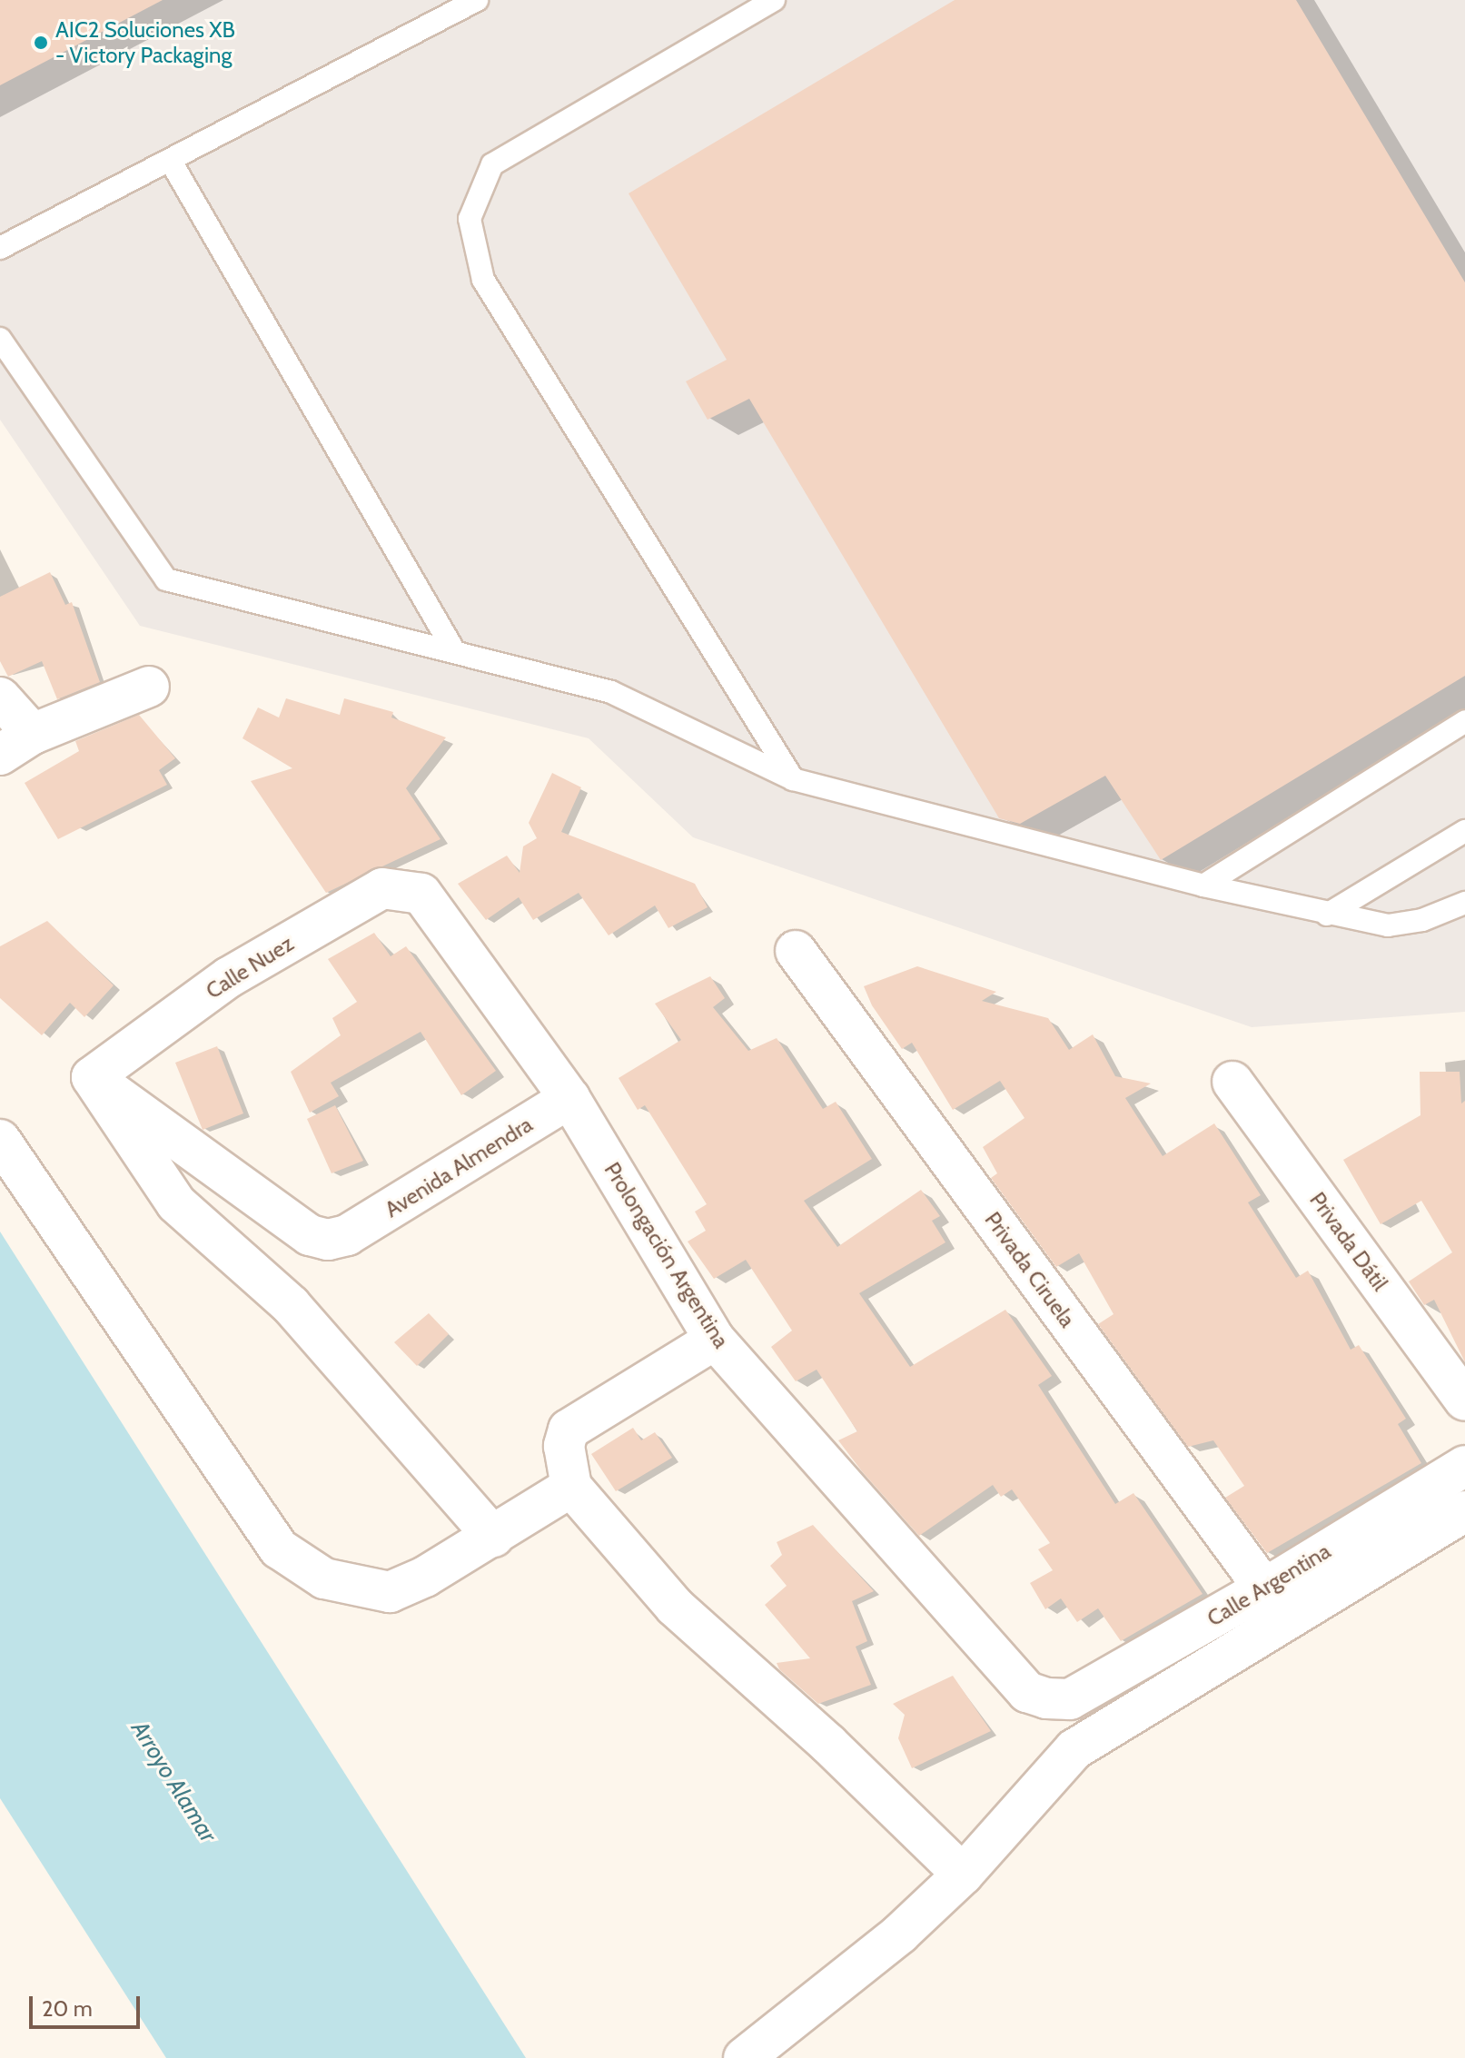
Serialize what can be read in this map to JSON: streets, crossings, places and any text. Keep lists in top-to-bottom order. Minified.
{"streets":{"street":["Calle Nuez","Avenida Almendra","Privada Dátil","Prolongación Argentina","Privada Ciruela","Calle Argentina"]},"crossings":[["Calle Nuez","Avenida Almendra"],["Calle Nuez","Prolongación Argentina"],["Avenida Almendra","Prolongación Argentina"],["Prolongación Argentina","Calle Argentina"],["Privada Ciruela","Calle Argentina"]],"water":["Arroyo Alamar"],"places":["AIC2 Soluciones XB - Victory Packaging"],"scale_bar":"20 m"}
